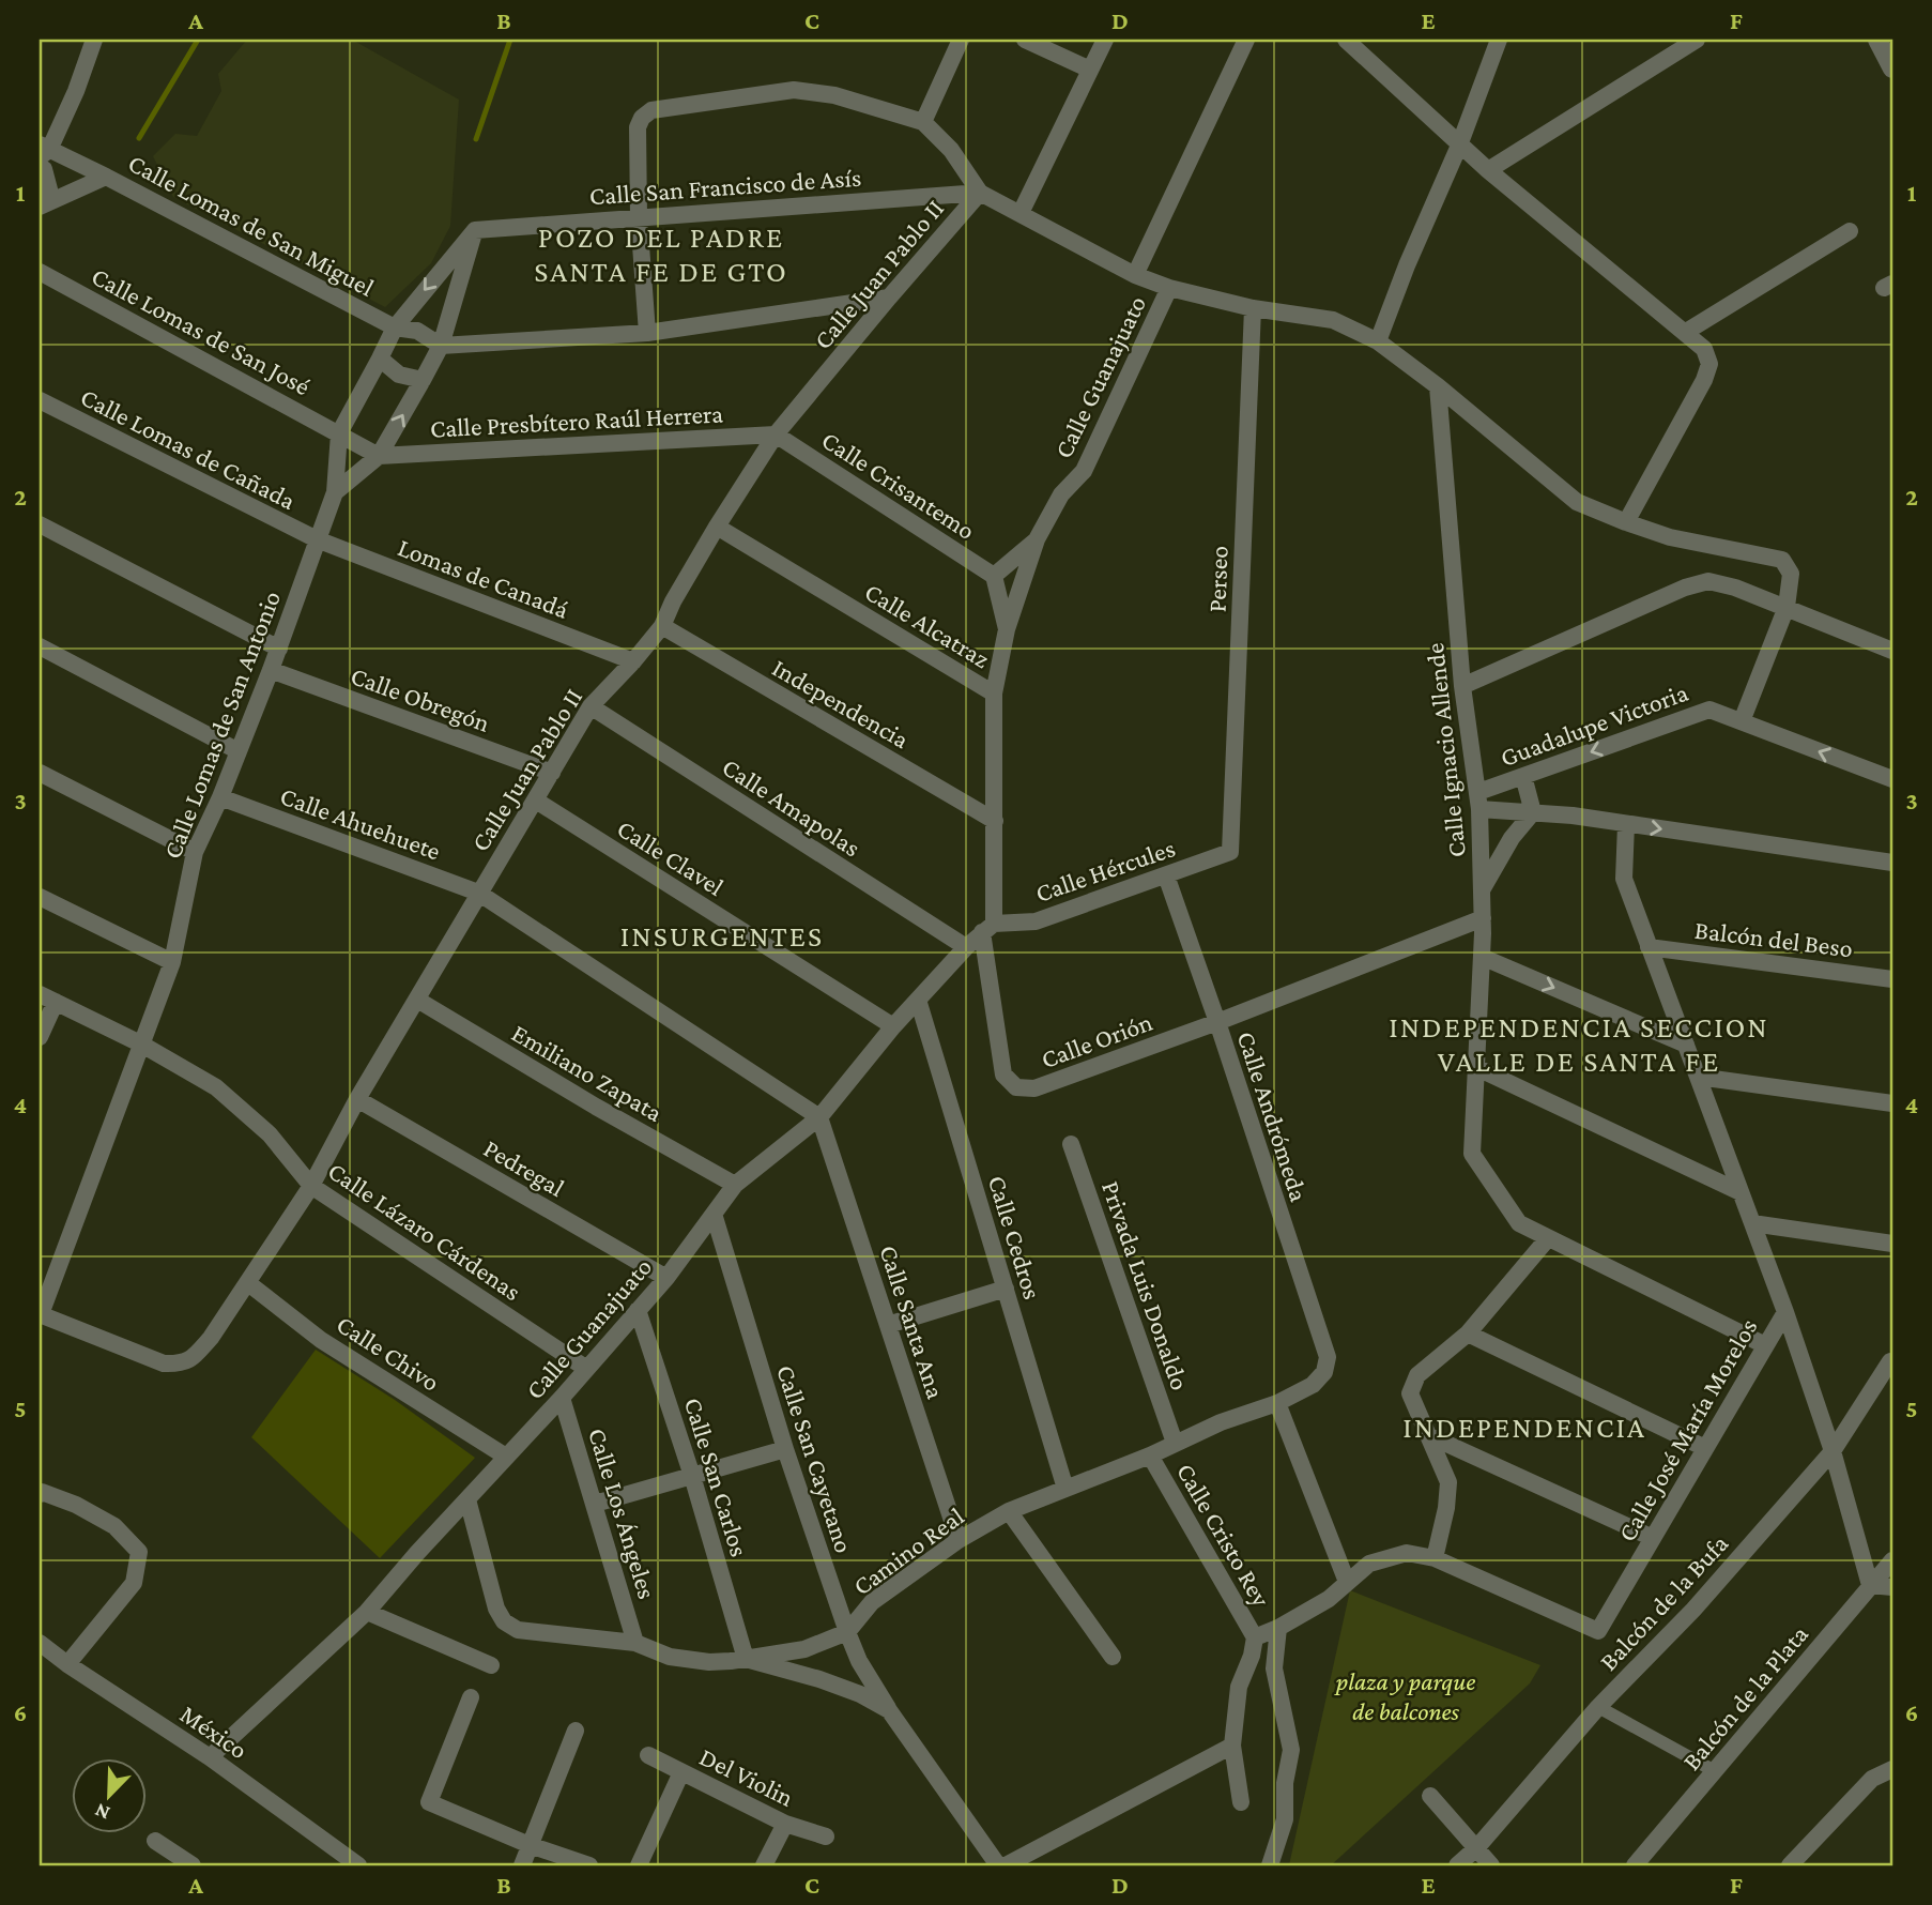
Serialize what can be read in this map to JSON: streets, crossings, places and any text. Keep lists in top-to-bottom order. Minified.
{"streets":{"street":["Calle San Francisco de Asís","Calle Lomas de San Miguel","Calle Juan Pablo II","Calle Lomas de San José","Calle Guanajuato","Calle Presbítero Raúl Herrera","Calle Lomas de Cañada","Calle Crisantemo","Lomas de Canadá","Perseo","Calle Alcatraz","Calle Obregón","Independencia","Calle Lomas de San Antonio","Guadalupe Victoria","Calle Ignacio Allende","Calle Amapolas","Calle Ahuehuete","Calle Clavel","Calle Hércules","Balcón del Beso","Calle Orión","Emiliano Zapata","Calle Andrómeda","Pedregal","Calle Lázaro Cárdenas","Calle Cedros","Privada Luis Donaldo","Calle Santa Ana","Calle Chivo","Calle José María Morelos","Calle San Cayetano","Calle San Carlos","Calle Los Ángeles","Calle Cristo Rey","Camino Real","Balcón de la Bufa","Balcón de la Plata","México","Del Violin"]},"crossings":[["Calle San Francisco de Asís","Calle Juan Pablo II"],["Calle San Francisco de Asís","Calle Lomas de San Antonio"],["Calle Lomas de San Miguel","Calle Lomas de San Antonio"],["Calle Juan Pablo II","Calle Presbítero Raúl Herrera"],["Calle Juan Pablo II","Calle Crisantemo"],["Calle Juan Pablo II","Lomas de Canadá"],["Calle Juan Pablo II","Calle Alcatraz"],["Calle Juan Pablo II","Calle Obregón"],["Calle Juan Pablo II","Independencia"],["Calle Juan Pablo II","Calle Lomas de San Antonio"],["Calle Juan Pablo II","Calle Amapolas"],["Calle Juan Pablo II","Calle Ahuehuete"],["Calle Juan Pablo II","Calle Clavel"],["Calle Juan Pablo II","Emiliano Zapata"],["Calle Juan Pablo II","Pedregal"],["Calle Juan Pablo II","Calle Lázaro Cárdenas"],["Calle Juan Pablo II","Calle Chivo"],["Calle Lomas de San José","Calle Presbítero Raúl Herrera"],["Calle Lomas de San José","Calle Lomas de San Antonio"],["Calle Guanajuato","Calle Alcatraz"],["Calle Guanajuato","Calle Amapolas"],["Calle Guanajuato","Calle Ahuehuete"],["Calle Guanajuato","Calle Clavel"],["Calle Guanajuato","Calle Hércules"],["Calle Guanajuato","Calle Orión"],["Calle Guanajuato","Emiliano Zapata"],["Calle Guanajuato","Pedregal"],["Calle Guanajuato","Calle Lázaro Cárdenas"],["Calle Guanajuato","Calle Cedros"],["Calle Guanajuato","Calle Santa Ana"],["Calle Guanajuato","Calle Chivo"],["Calle Guanajuato","Calle San Cayetano"],["Calle Guanajuato","Calle San Carlos"],["Calle Guanajuato","Calle Los Ángeles"],["Calle Guanajuato","Camino Real"],["Calle Guanajuato","México"],["Calle Presbítero Raúl Herrera","Calle Crisantemo"],["Calle Presbítero Raúl Herrera","Calle Lomas de San Antonio"],["Calle Lomas de Cañada","Lomas de Canadá"],["Calle Lomas de Cañada","Calle Lomas de San Antonio"],["Lomas de Canadá","Calle Lomas de San Antonio"],["Perseo","Calle Hércules"],["Calle Alcatraz","Independencia"],["Calle Alcatraz","Calle Hércules"],["Calle Alcatraz","Calle Orión"],["Calle Obregón","Calle Lomas de San Antonio"],["Calle Lomas de San Antonio","Calle Ahuehuete"],["Calle Lomas de San Antonio","Calle Lázaro Cárdenas"],["Guadalupe Victoria","Calle Ignacio Allende"],["Guadalupe Victoria","Calle José María Morelos"],["Calle Ignacio Allende","Calle Orión"],["Calle Ahuehuete","Calle Santa Ana"],["Calle Hércules","Calle Orión"],["Calle Hércules","Calle Andrómeda"],["Balcón del Beso","Calle José María Morelos"],["Calle Orión","Calle Andrómeda"],["Calle Andrómeda","Camino Real"],["Calle Cedros","Camino Real"],["Privada Luis Donaldo","Camino Real"],["Calle Santa Ana","Camino Real"],["Calle San Cayetano","Calle San Carlos"],["Calle San Cayetano","Camino Real"],["Calle San Carlos","Camino Real"],["Calle Los Ángeles","Camino Real"],["Calle Cristo Rey","Camino Real"]],"districts":["POZO DEL PADRE SANTA FE DE GTO","INSURGENTES","INDEPENDENCIA SECCION VALLE DE SANTA FE","INDEPENDENCIA"],"parks":["plaza y parque de balcones"],"north":"bottom left","grid":{"columns":["A","B","C","D","E","F"],"rows":["1","2","3","4","5","6"]}}
